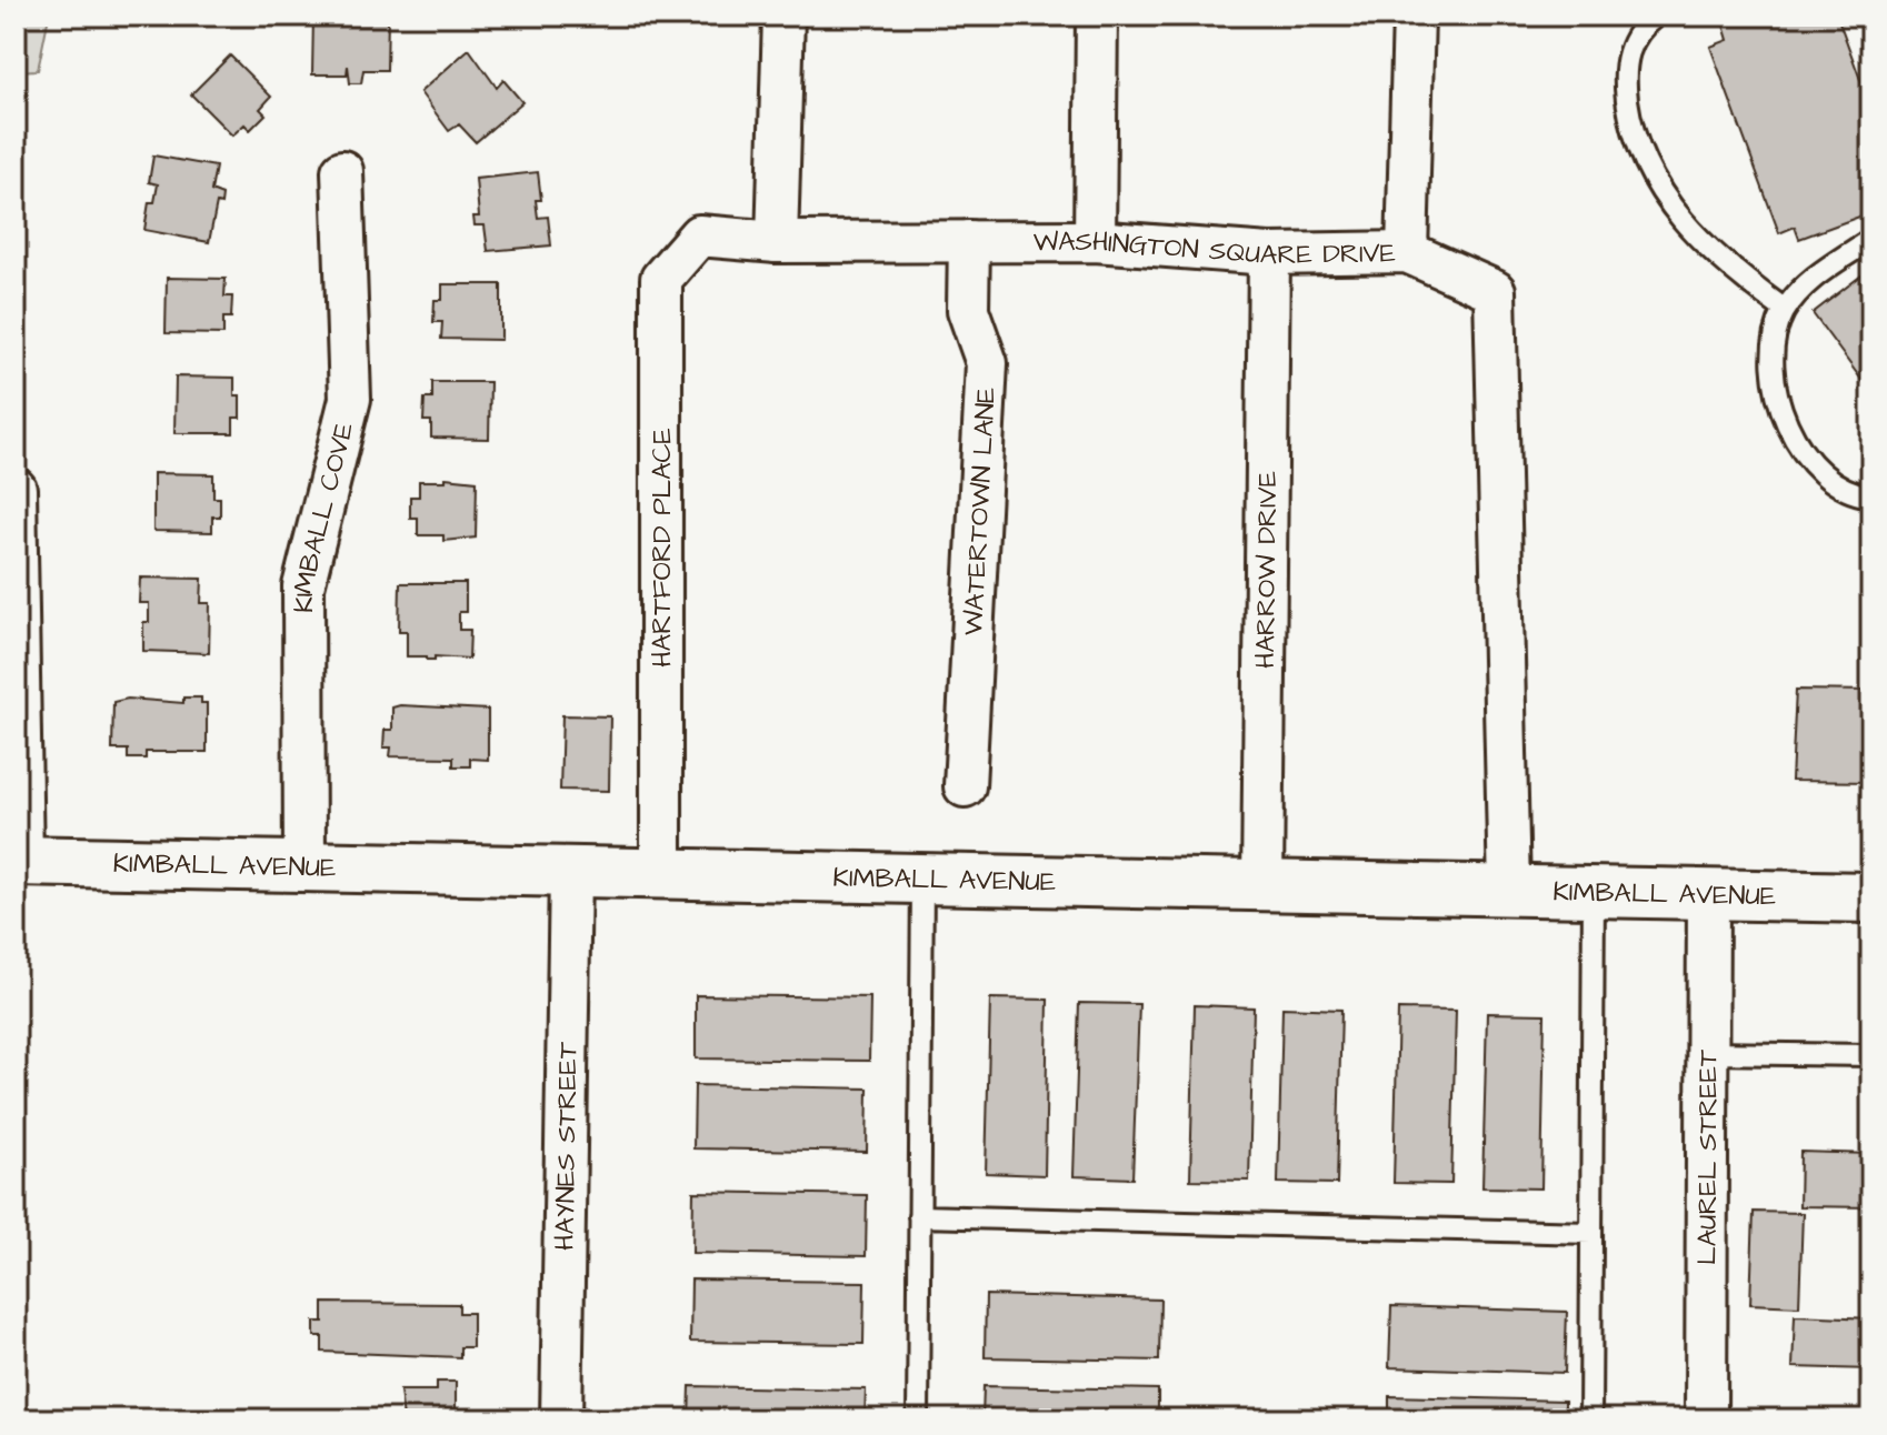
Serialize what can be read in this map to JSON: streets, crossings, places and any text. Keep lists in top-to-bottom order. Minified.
{"streets":{"main road":["KIMBALL AVENUE"],"street":["WASHINGTON SQUARE DRIVE","WATERTOWN LANE","KIMBALL COVE","HARTFORD PLACE","HARROW DRIVE","HAYNES STREET","LAUREL STREET"]},"crossings":[["WASHINGTON SQUARE DRIVE","WATERTOWN LANE"],["WASHINGTON SQUARE DRIVE","HARTFORD PLACE"],["WASHINGTON SQUARE DRIVE","HARROW DRIVE"],["WASHINGTON SQUARE DRIVE","KIMBALL AVENUE"],["KIMBALL COVE","KIMBALL AVENUE"],["HARTFORD PLACE","KIMBALL AVENUE"],["HARROW DRIVE","KIMBALL AVENUE"],["KIMBALL AVENUE","HAYNES STREET"],["KIMBALL AVENUE","LAUREL STREET"]]}
